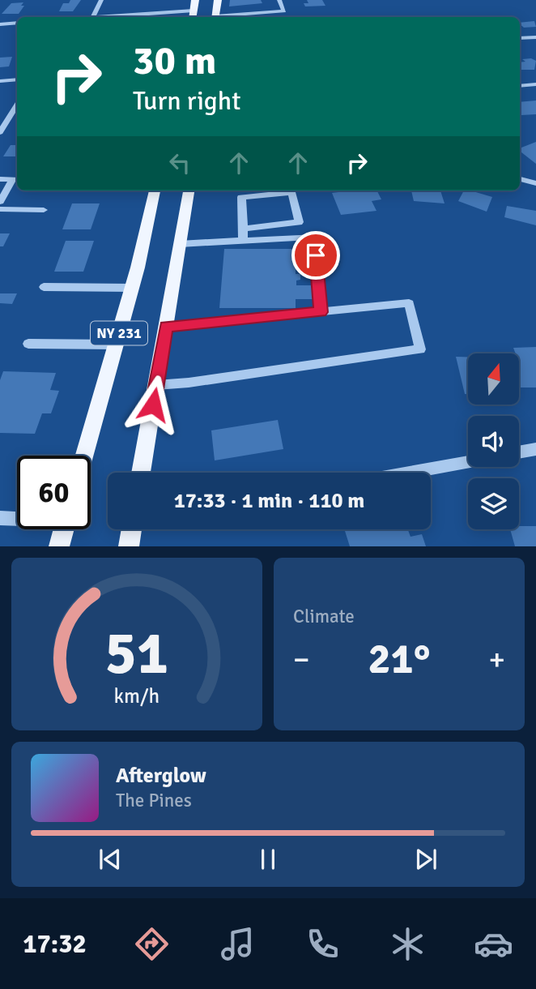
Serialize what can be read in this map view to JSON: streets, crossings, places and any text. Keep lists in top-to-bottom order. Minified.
{"streets":{"main road":["NY 231"]},"north":"top","page":{"turn":["30 m","Turn right"],"limit":"60","trip":"17:33 · 1 min · 110 m","tile":"Climate","heat":["−","21°","+"],"song":["Afterglow","The Pines"],"tabs":"17:32","gauge":["51","km/h"]}}
